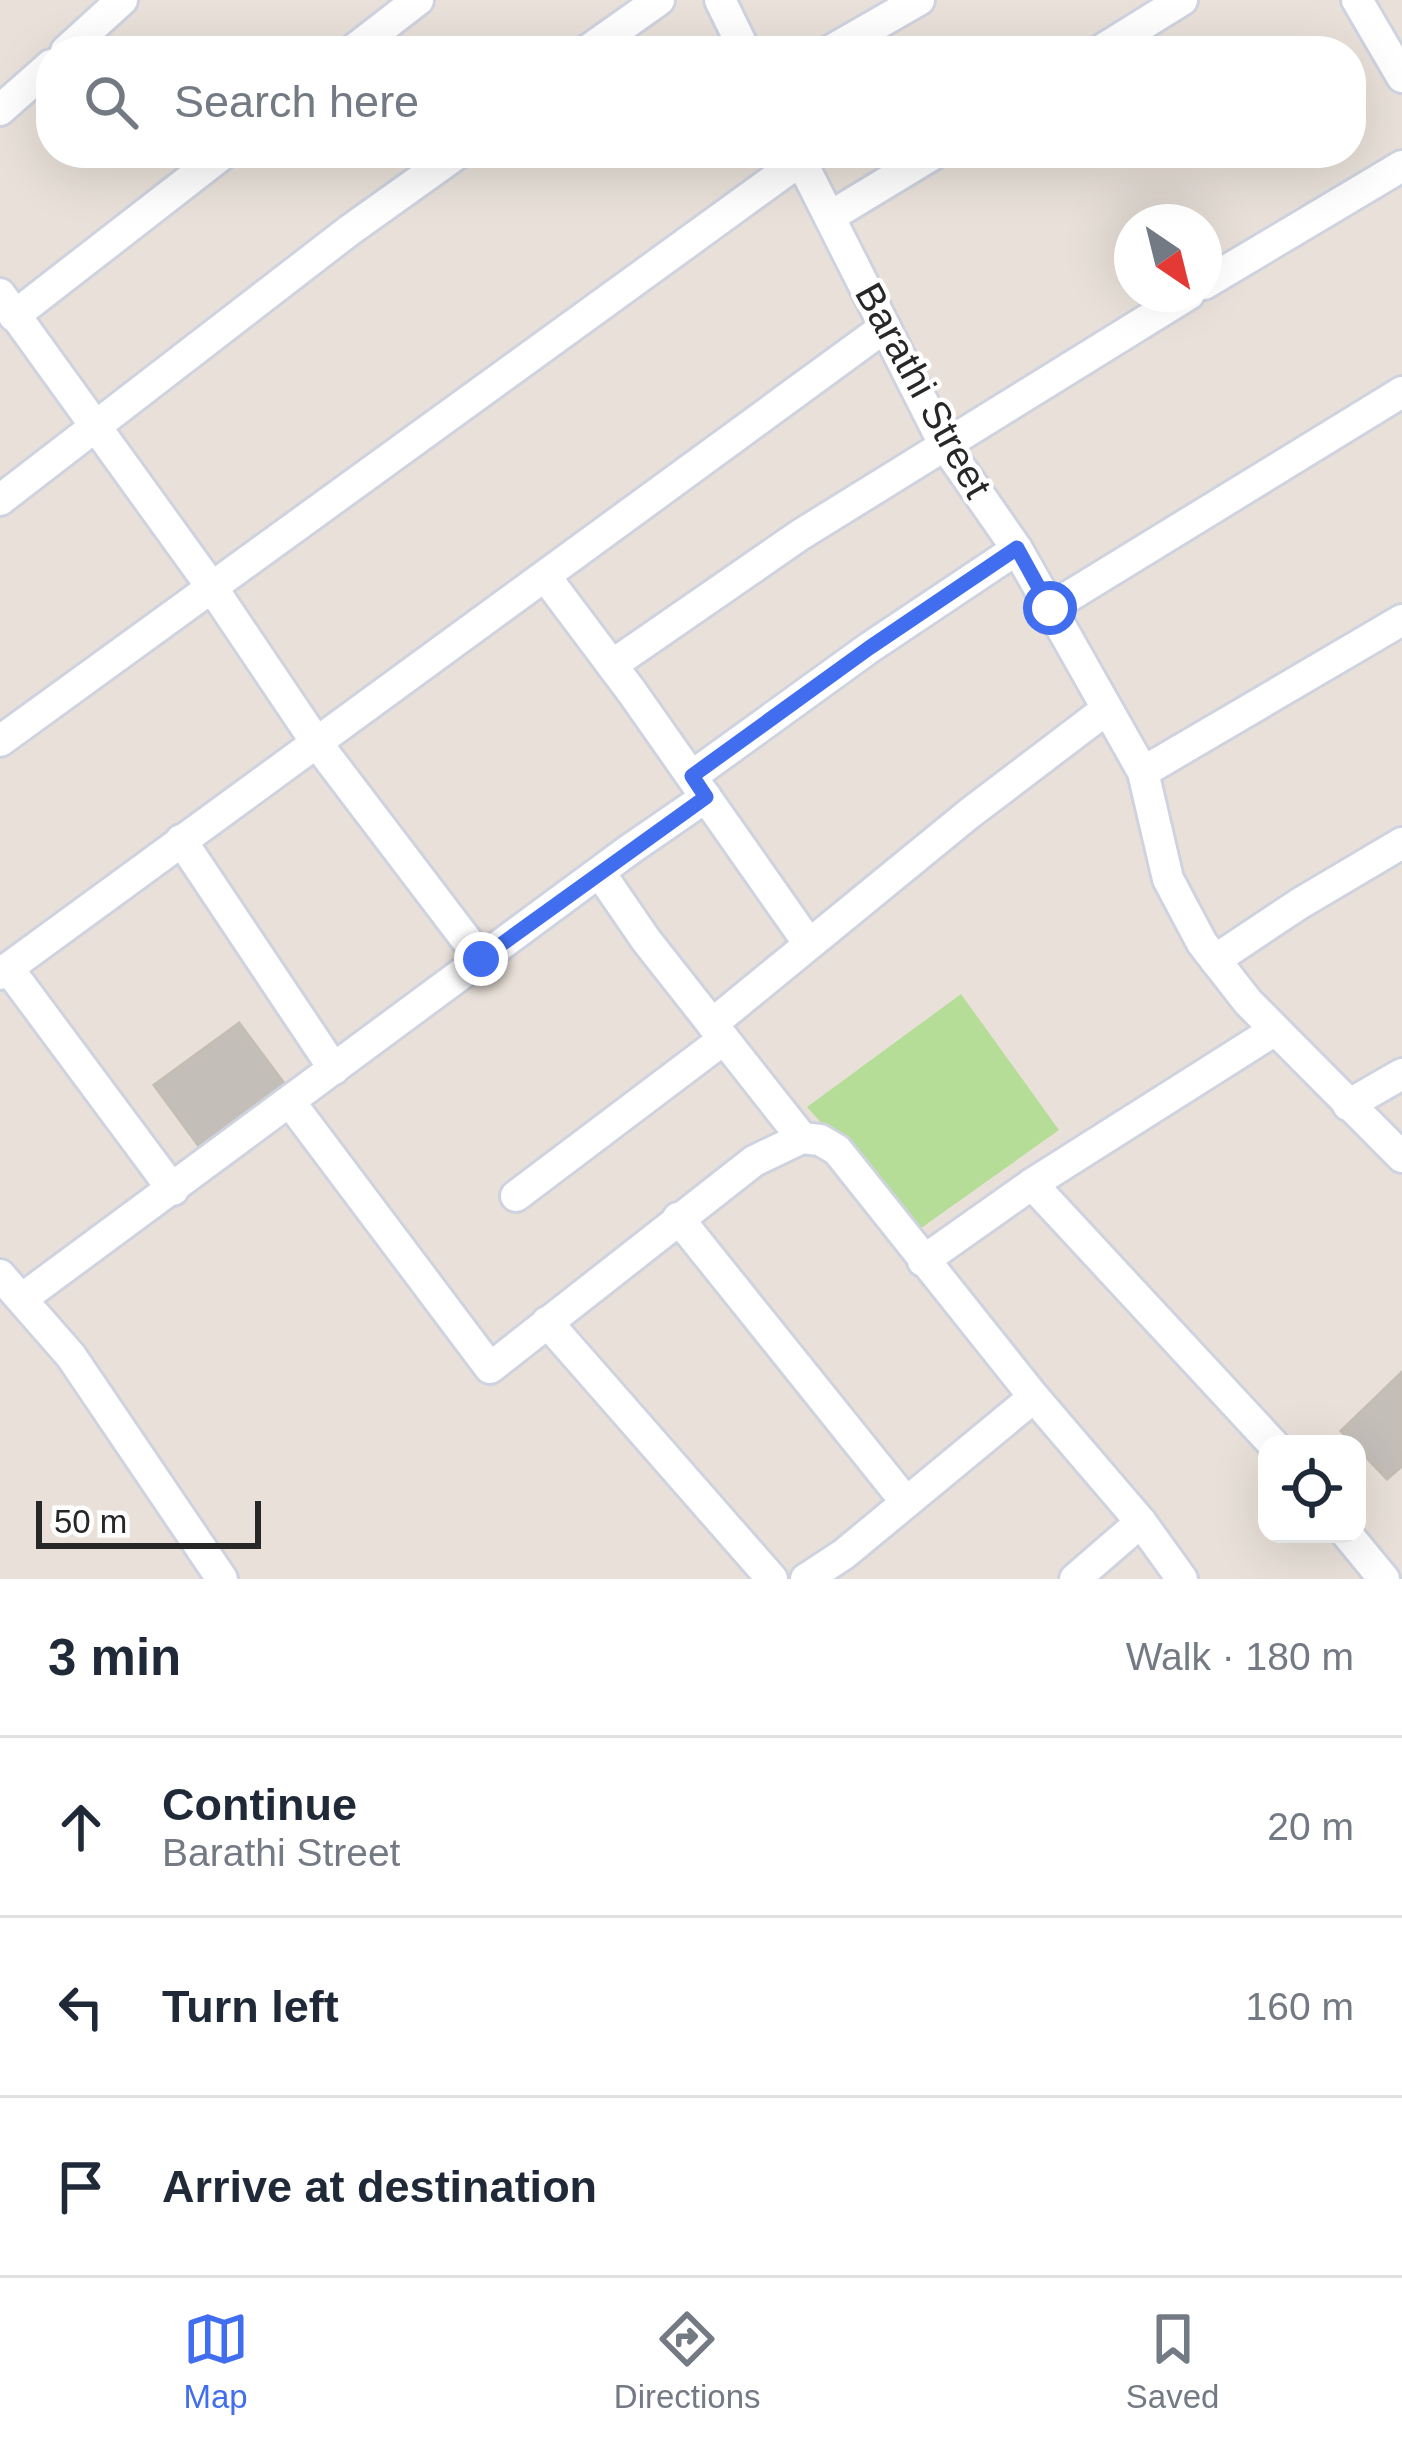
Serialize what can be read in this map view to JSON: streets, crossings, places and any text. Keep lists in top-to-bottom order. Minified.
{"streets":{"street":["Barathi Street"]},"scale_bar":"50 m","north":"bottom right","page":{"search":"Search here","scale":"50 m","heading":["3 min","Walk · 180 m"],"list":[["Continue","Barathi Street","20 m"],["Turn left","160 m"],"Arrive at destination"],"nav":["Map","Directions","Saved"]}}
